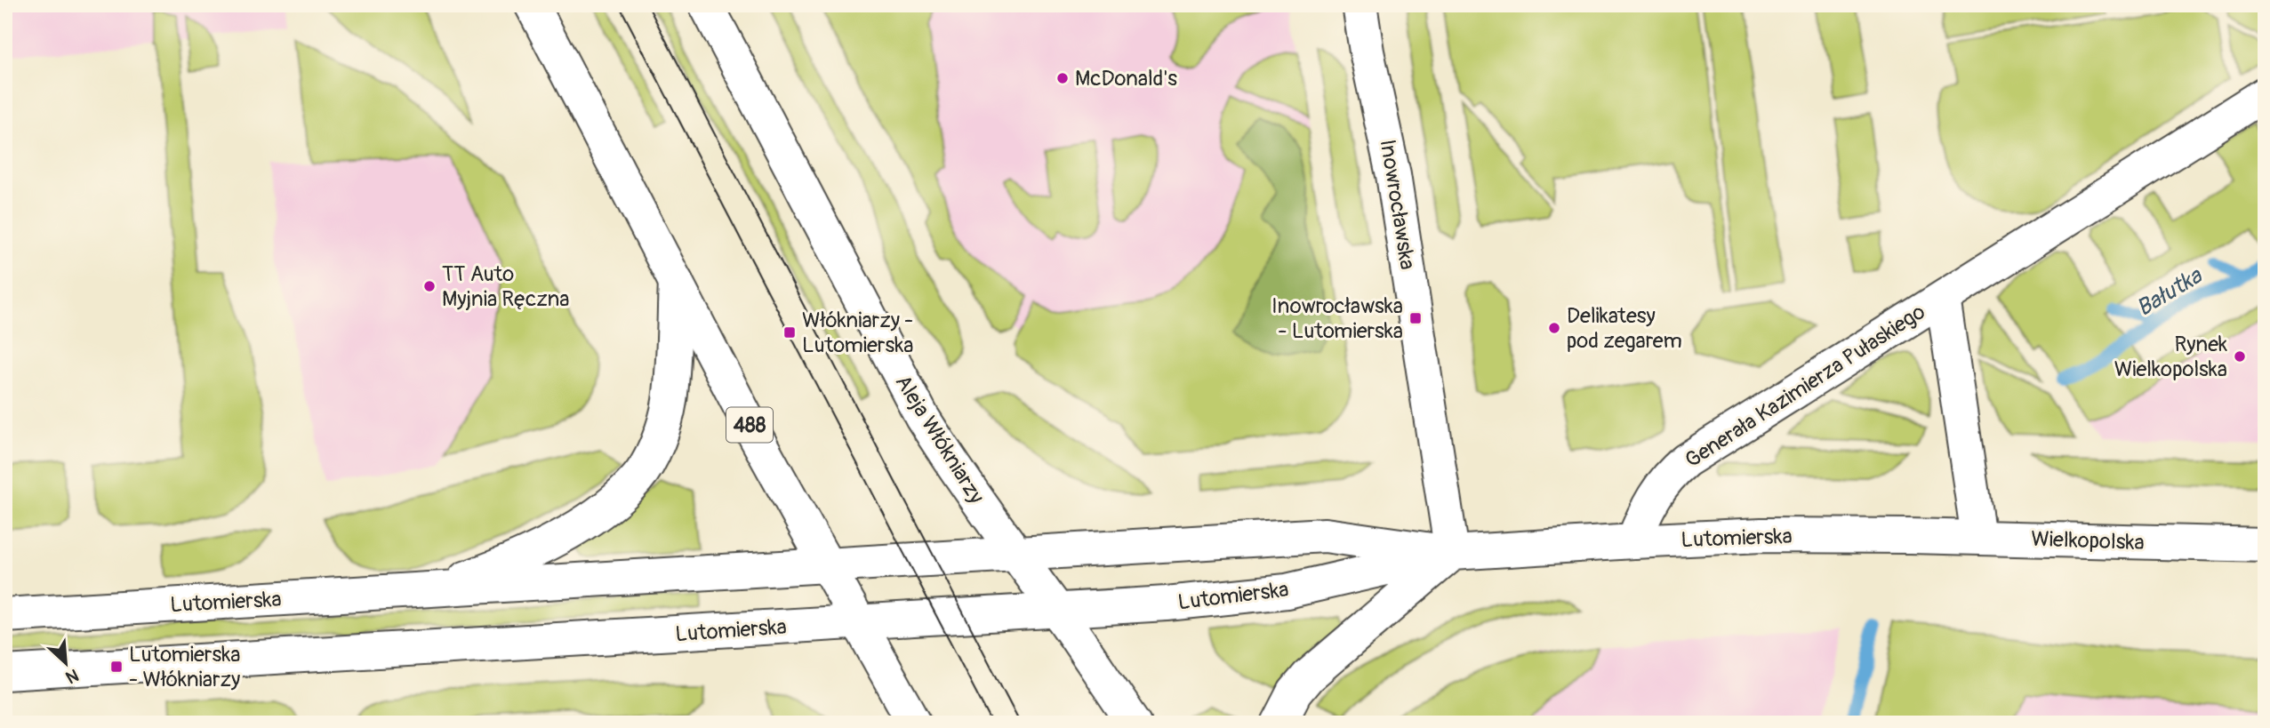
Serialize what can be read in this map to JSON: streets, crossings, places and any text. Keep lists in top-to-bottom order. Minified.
{"streets":{"main road":["Inowrocławska","Generała Kazimierza Pułaskiego","488","Aleja Włókniarzy","Lutomierska","Wielkopolska"]},"crossings":[["Inowrocławska","Lutomierska"],["Generała Kazimierza Pułaskiego","Lutomierska"],["Generała Kazimierza Pułaskiego","Wielkopolska"],["488","Lutomierska"],["Aleja Włókniarzy","Lutomierska"],["Lutomierska","Wielkopolska"]],"water":["Bałutka"],"places":{"other":["McDonald's","TT Auto Myjnia Ręczna","Delikatesy pod zegarem","Rynek Wielkopolska"],"transit":["Inowrocławska - Lutomierska","Włókniarzy - Lutomierska","Lutomierska - Włókniarzy"]},"north":"bottom right"}
